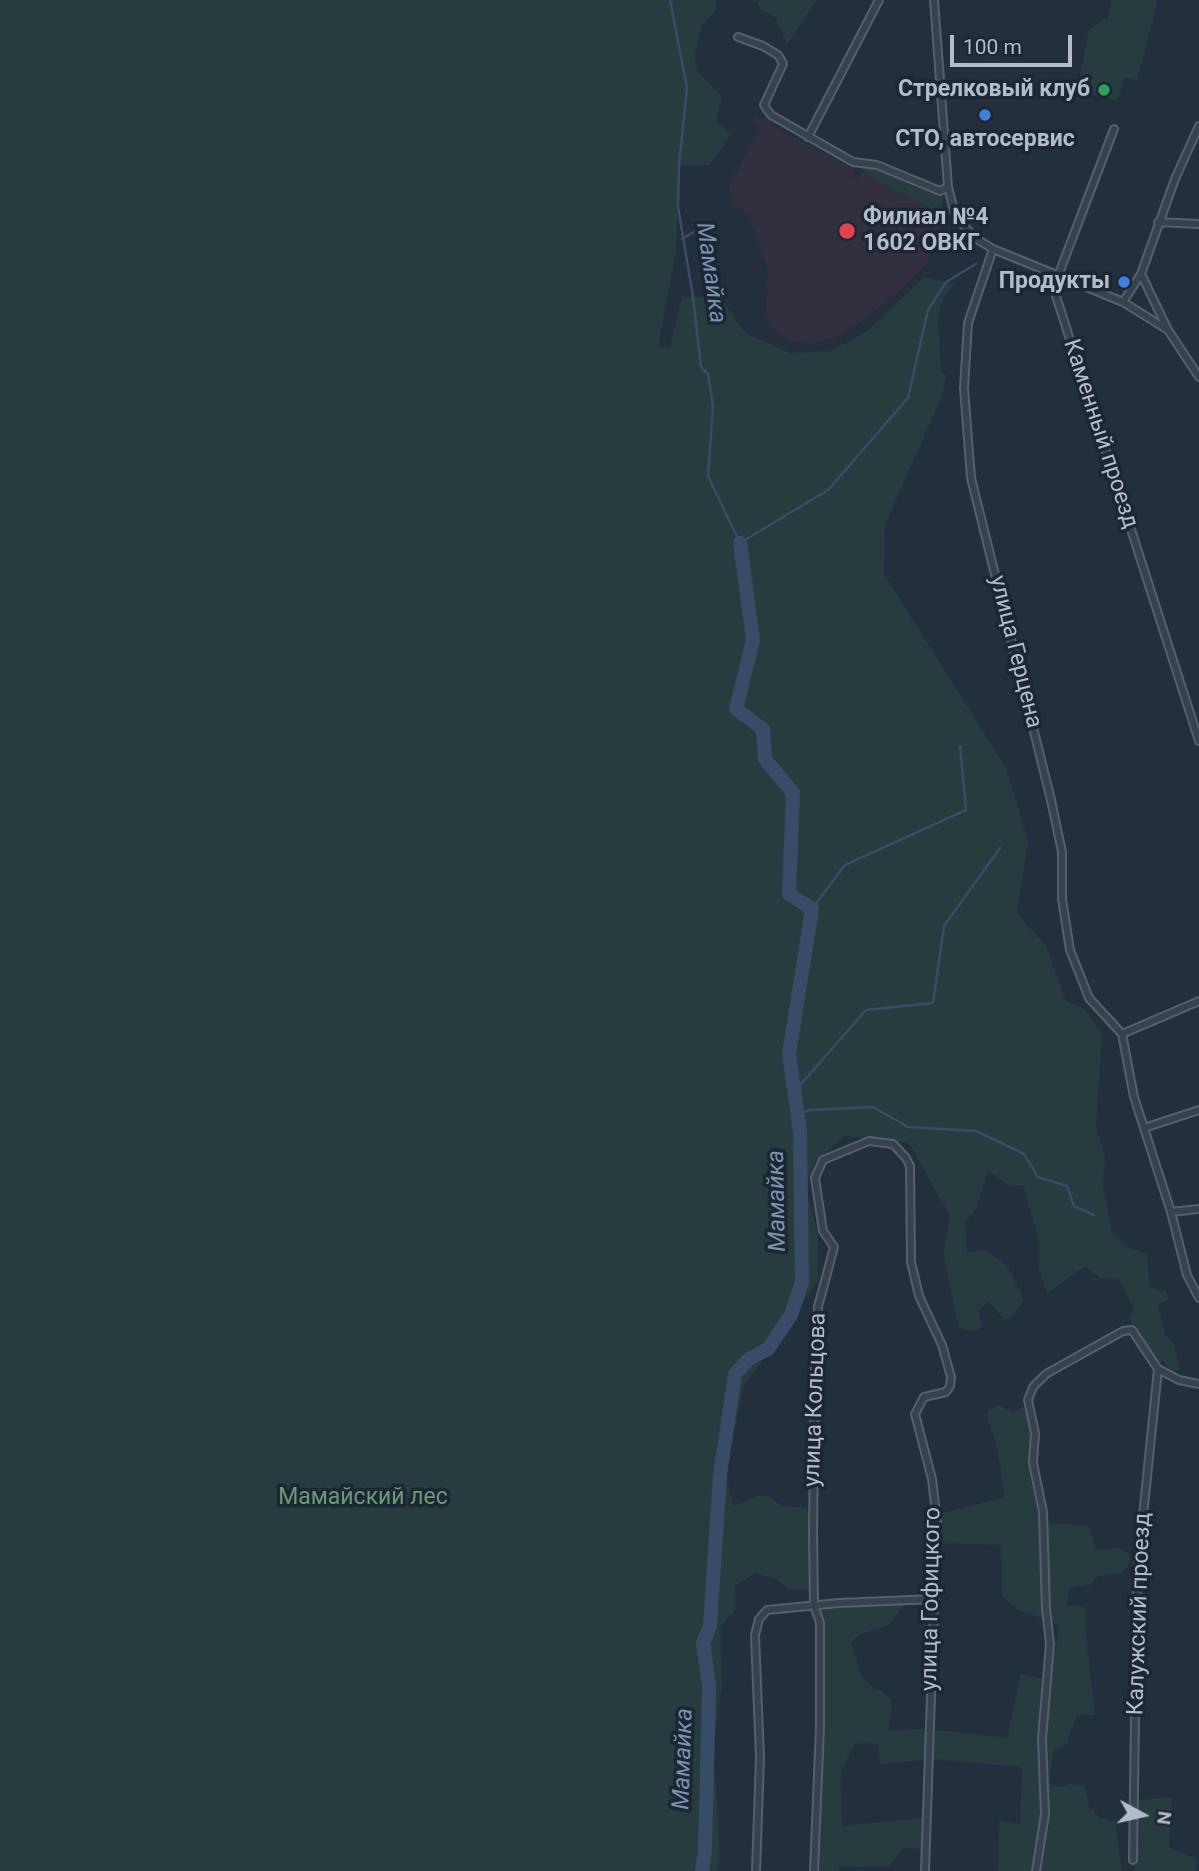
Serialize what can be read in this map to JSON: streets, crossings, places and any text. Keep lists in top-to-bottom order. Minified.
{"streets":{"street":["Каменный проезд","улица Герцена","улица Кольцова","улица Гофицкого","Калужский проезд"]},"crossings":[["улица Кольцова","улица Гофицкого"]],"water":["Мамайка"],"parks":["Мамайский лес"],"places":["Стрелковый клуб","СТО, автосервис","Филиал №4 1602 ОВКГ","Продукты"],"scale_bar":"100 m","north":"right"}
